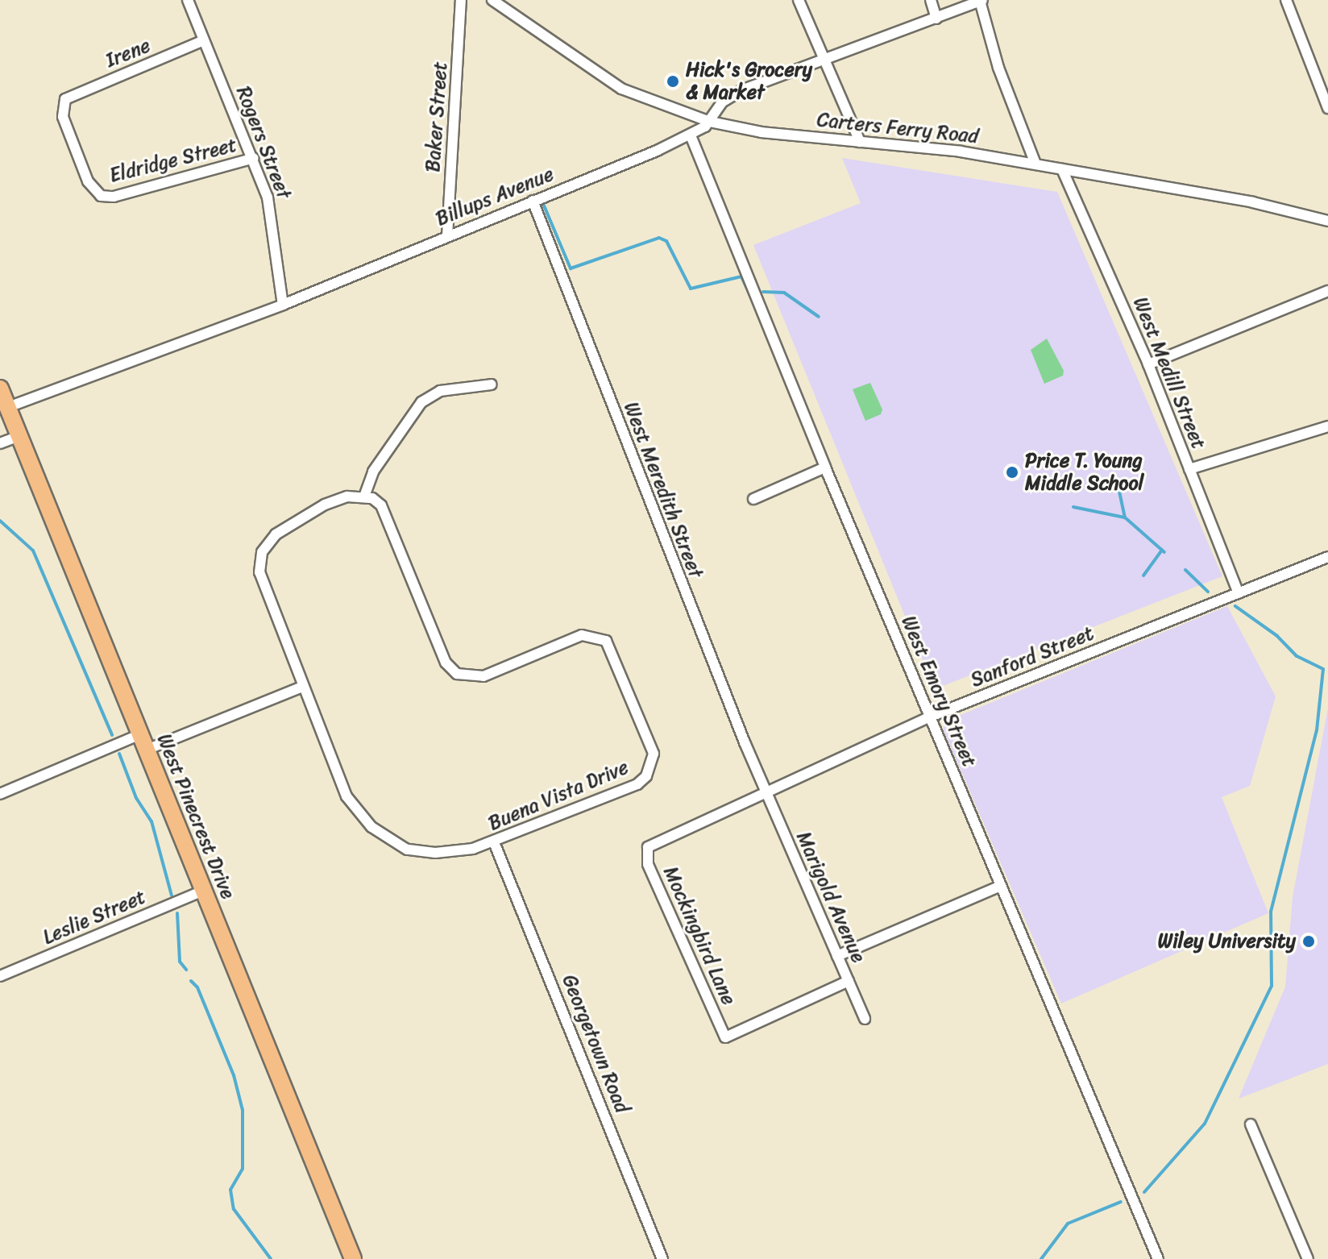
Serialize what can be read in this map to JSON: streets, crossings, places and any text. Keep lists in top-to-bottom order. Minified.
{"streets":{"main road":["West Pinecrest Drive"],"street":["Irene","Baker Street","Carters Ferry Road","Rogers Street","Eldridge Street","Billups Avenue","West Medill Street","West Meredith Street","Sanford Street","West Emory Street","Buena Vista Drive","Marigold Avenue","Leslie Street","Mockingbird Lane","Georgetown Road"]},"crossings":[["Irene","Rogers Street"],["Irene","Eldridge Street"],["Baker Street","Billups Avenue"],["Carters Ferry Road","Billups Avenue"],["Carters Ferry Road","West Medill Street"],["Rogers Street","Eldridge Street"],["Rogers Street","Billups Avenue"],["Billups Avenue","West Meredith Street"],["Billups Avenue","West Emory Street"],["Billups Avenue","West Pinecrest Drive"],["West Medill Street","Sanford Street"],["West Meredith Street","Sanford Street"],["West Meredith Street","Marigold Avenue"],["Sanford Street","West Emory Street"],["Sanford Street","Marigold Avenue"],["Sanford Street","Mockingbird Lane"],["Buena Vista Drive","Georgetown Road"],["West Pinecrest Drive","Leslie Street"],["Marigold Avenue","Mockingbird Lane"]],"places":["Hick's Grocery & Market","Price T. Young Middle School","Wiley University"]}
